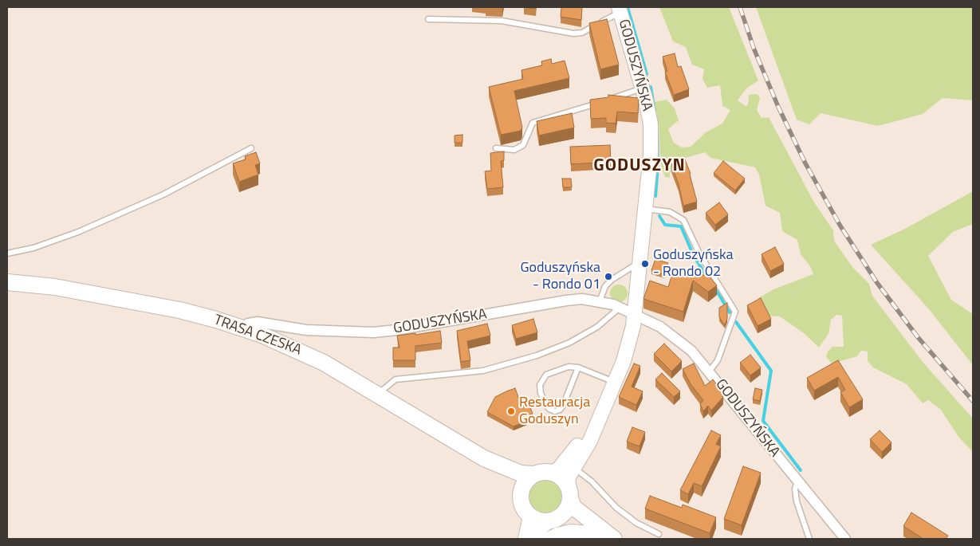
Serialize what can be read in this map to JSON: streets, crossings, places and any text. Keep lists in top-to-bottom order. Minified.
{"streets":{"main road":["TRASA CZESKA"],"street":["GODUSZYŃSKA"]},"crossings":[["GODUSZYŃSKA","TRASA CZESKA"]],"districts":["GODUSZYN"],"places":["Goduszyńska - Rondo 02","Goduszyńska - Rondo 01","Restauracja Goduszyn"]}
